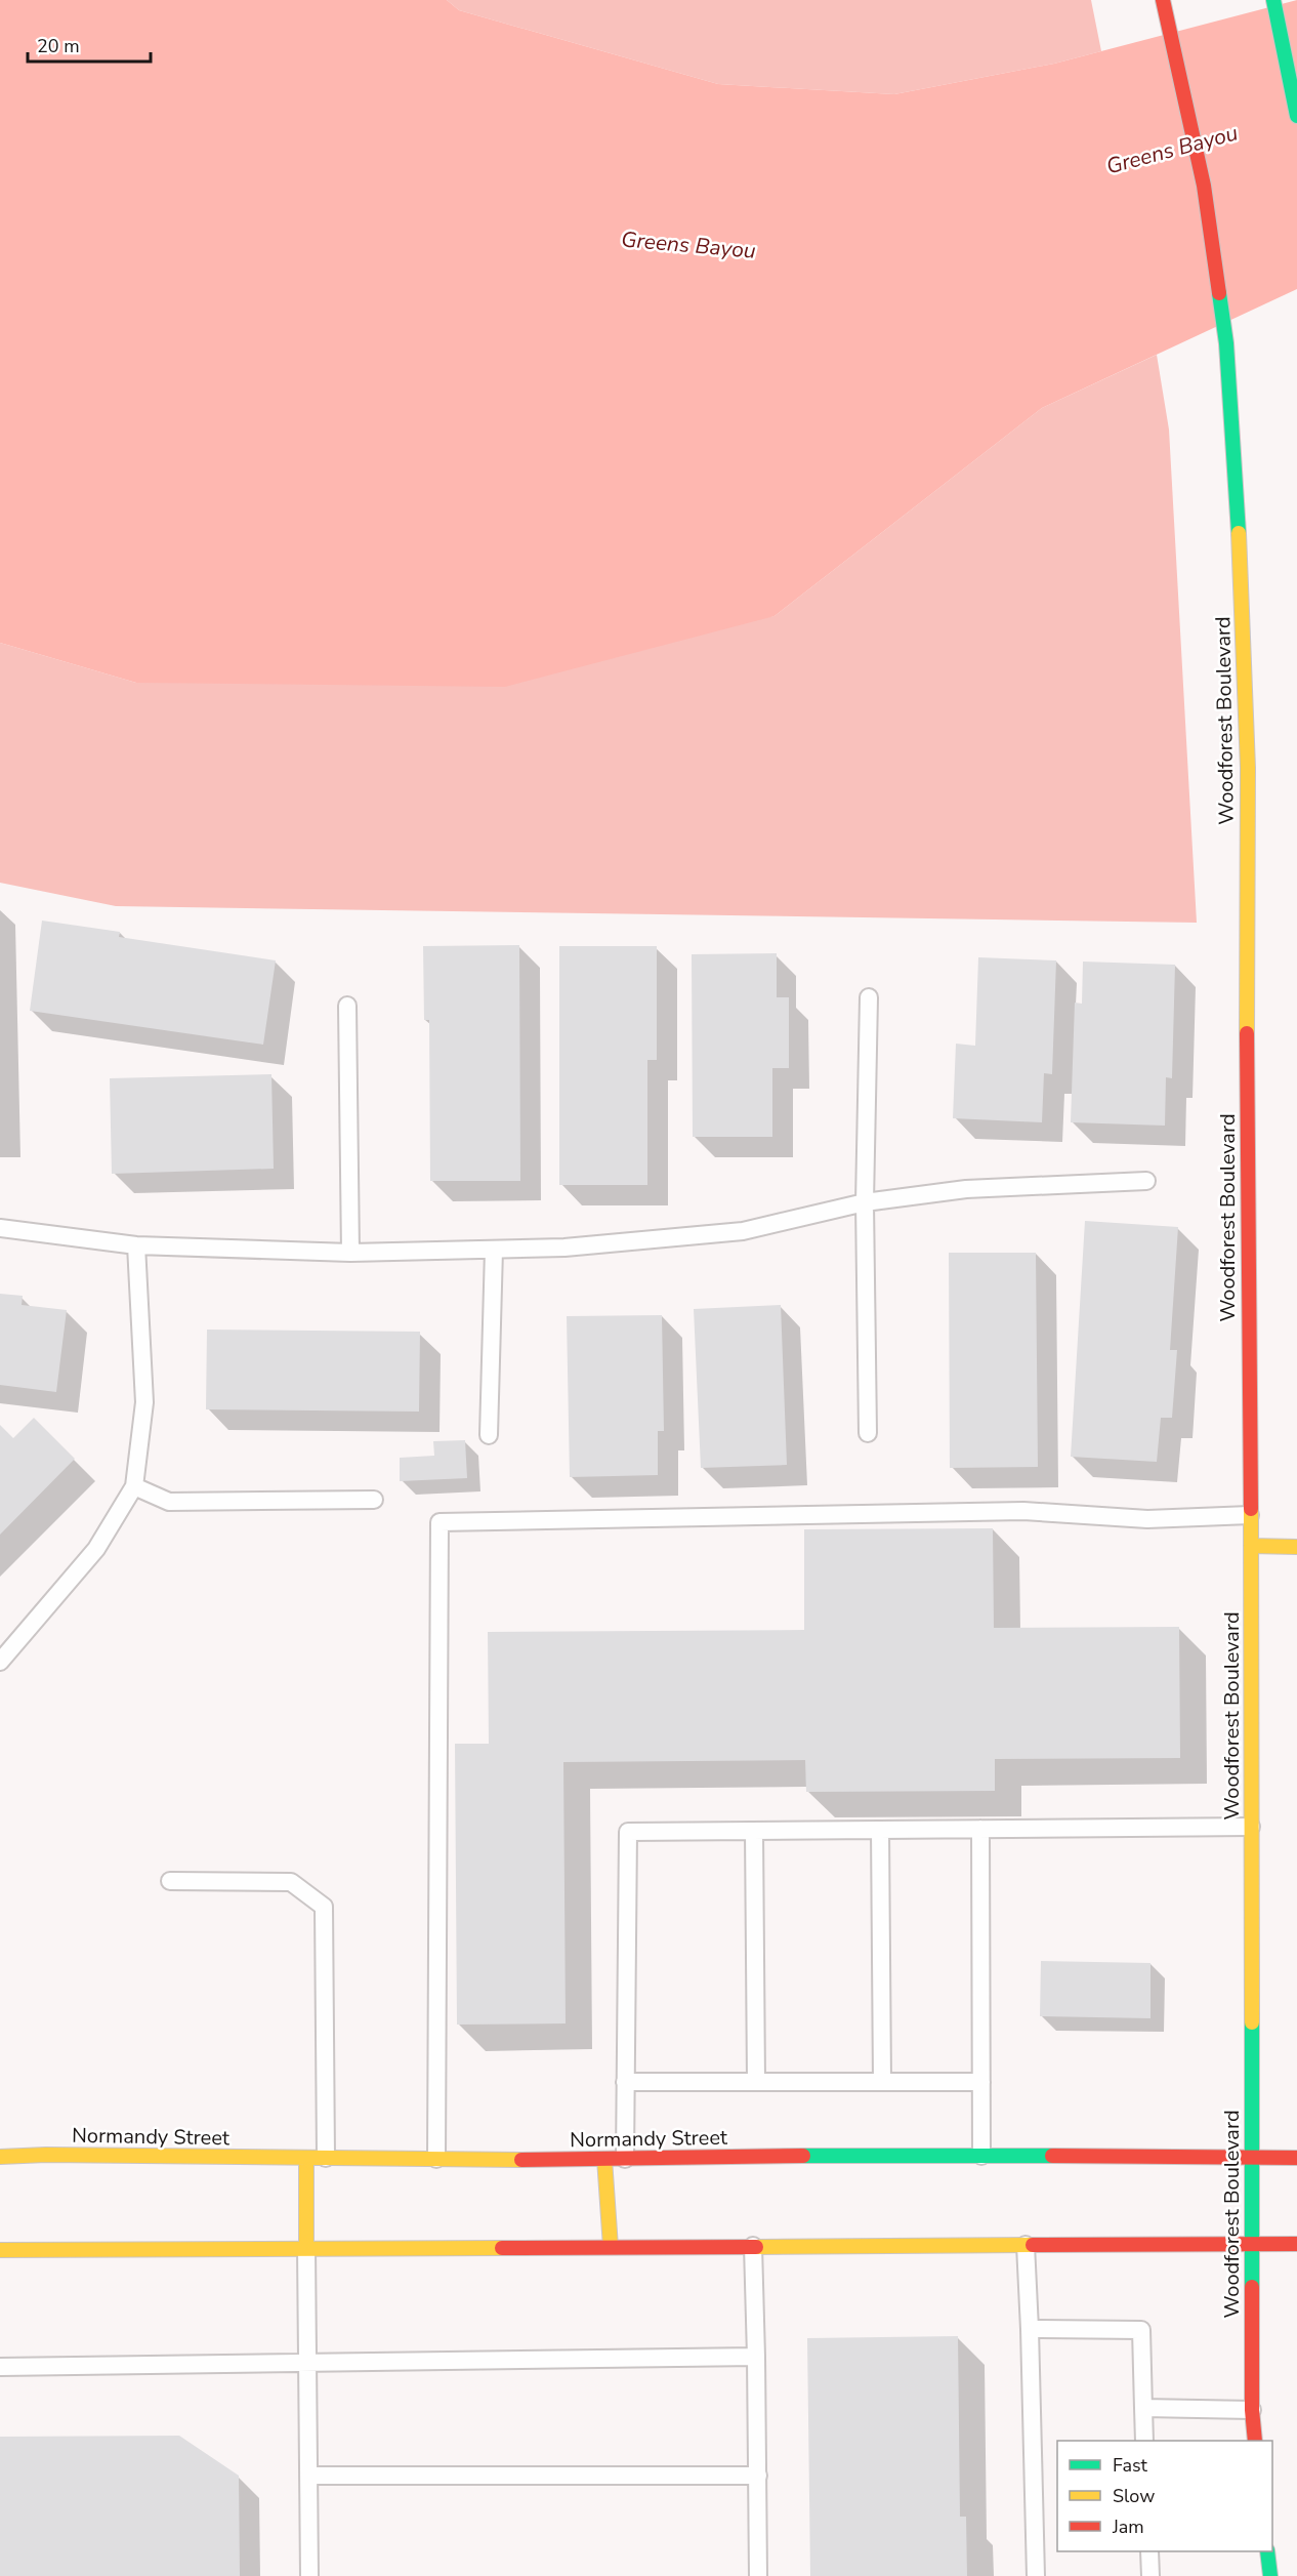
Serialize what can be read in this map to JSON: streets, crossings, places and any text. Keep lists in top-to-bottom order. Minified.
{"streets":{"main road":["Woodforest Boulevard","Normandy Street"]},"crossings":[["Woodforest Boulevard","Normandy Street"]],"water":["Greens Bayou"],"legend":["Fast","Slow","Jam"],"scale_bar":"20 m"}
